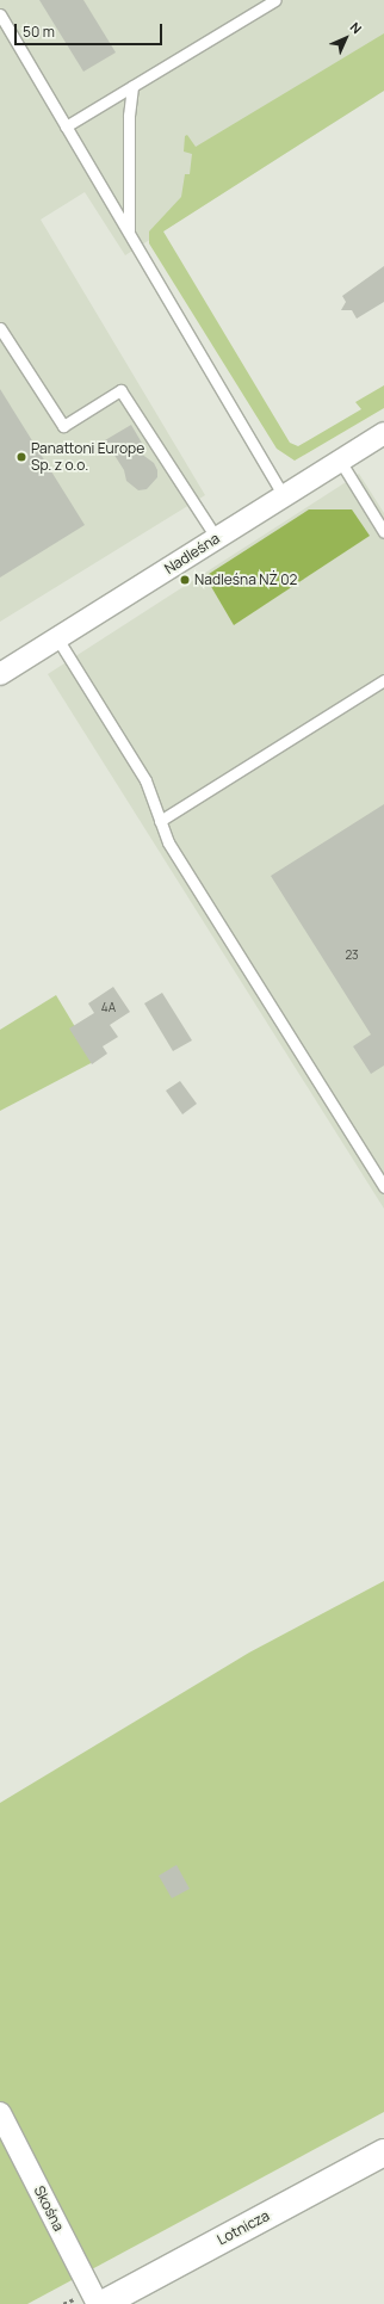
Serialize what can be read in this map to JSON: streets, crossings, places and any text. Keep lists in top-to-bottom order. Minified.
{"streets":{"main road":["Lotnicza"],"street":["Nadleśna","Skośna"]},"places":["Panattoni Europe Sp. z o.o.","Nadleśna NŻ 02"],"house_numbers":["23","4A"],"scale_bar":"50 m","north":"top right"}
